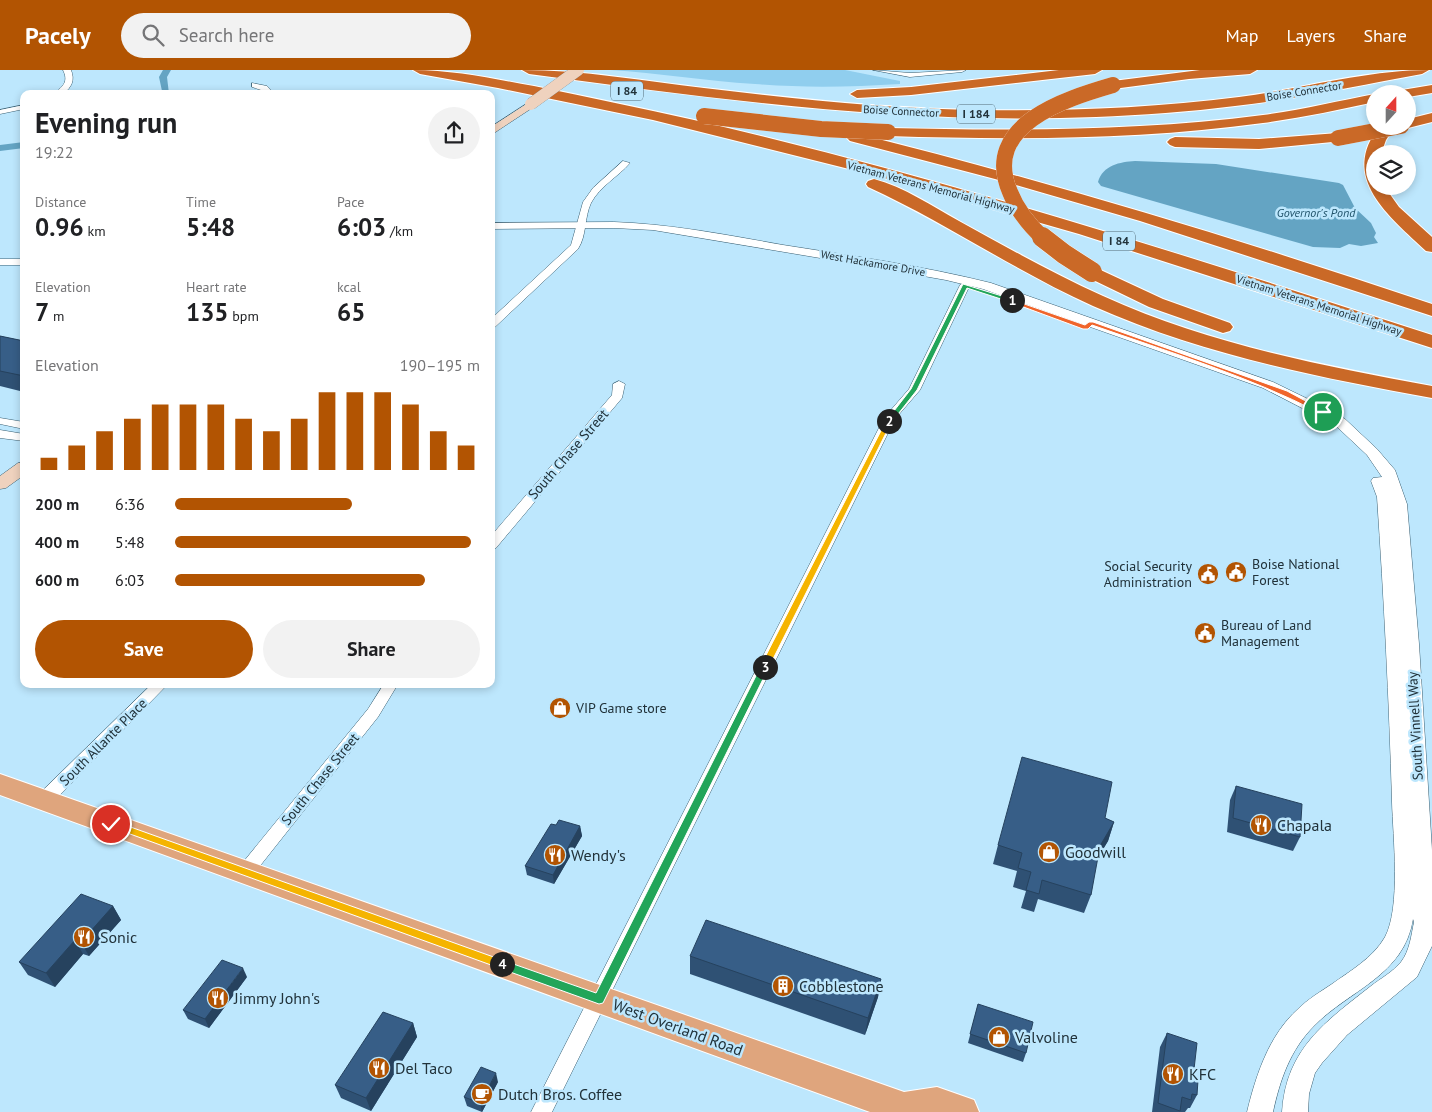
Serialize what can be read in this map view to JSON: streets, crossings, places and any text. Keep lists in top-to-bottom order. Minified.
{"streets":{"highway":["I 84","Boise Connector","I 184","Vietnam Veterans Memorial Highway"],"main road":["West Overland Road"],"street":["West Hackamore Drive","South Chase Street","South Vinnell Way","South Allante Place"]},"crossings":[["Boise Connector","Vietnam Veterans Memorial Highway"],["West Hackamore Drive","South Vinnell Way"],["South Chase Street","West Overland Road"],["South Allante Place","West Overland Road"]],"water":["Governor's Pond"],"places":{"public building":["Boise National Forest","Social Security Administration","Bureau of Land Management"],"shop":["VIP Game store","Goodwill","Valvoline"],"restaurant":["Chapala","Wendy's","Sonic","Jimmy John's","Del Taco","KFC"],"building":["Cobblestone"],"cafe":["Dutch Bros. Coffee"]},"north":"top","page":{"header":"Pacely","search":"Search here","nav":["Map","Layers","Share"],"heading":["Evening run","19:22"],"stats":[["Distance","0.96 km"],["Time","5:48"],["Pace","6:03 /km"],["Elevation","7 m"],["Heart rate","135 bpm"],["kcal","65"]],"pins":["1","2","3","4"],"chart":["Elevation","190–195 m"],"list":[{"name":"200 m","note":"6:36"},{"name":"400 m","note":"5:48"},{"name":"600 m","note":"6:03"}],"buttons":["Save","Share"]}}
